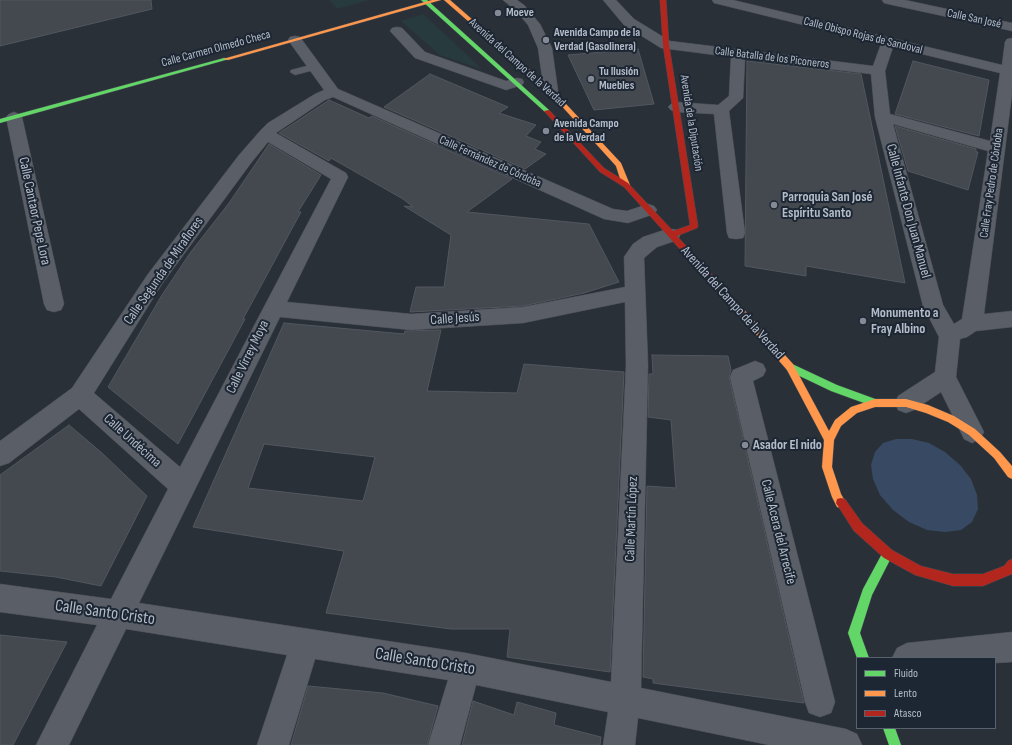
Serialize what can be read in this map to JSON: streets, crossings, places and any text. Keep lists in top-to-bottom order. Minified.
{"streets":{"main road":["Calle Carmen Olmedo Checa","Avenida del Campo de la Verdad","Avenida de la Diputación"],"street":["Calle San José","Calle Obispo Rojas de Sandoval","Calle Batalla de los Piconeros","Calle Fernández de Córdoba","Calle Fray Pedro de Córdoba","Calle Cantaor Pepe Lora","Calle Infante Don Juan Manuel","Calle Segunda de Miraflores","Calle Jesús","Calle Virrey Moya","Calle Undécima","Calle Martín López","Calle Acera del Arrecife","Calle Santo Cristo"]},"crossings":[["Calle Obispo Rojas de Sandoval","Calle Fray Pedro de Córdoba"],["Calle Obispo Rojas de Sandoval","Calle Infante Don Juan Manuel"],["Calle Carmen Olmedo Checa","Avenida del Campo de la Verdad"],["Calle Carmen Olmedo Checa","Calle Cantaor Pepe Lora"],["Calle Batalla de los Piconeros","Avenida de la Diputación"],["Calle Batalla de los Piconeros","Calle Infante Don Juan Manuel"],["Avenida del Campo de la Verdad","Avenida de la Diputación"],["Avenida del Campo de la Verdad","Calle Fernández de Córdoba"],["Avenida del Campo de la Verdad","Calle Martín López"],["Avenida de la Diputación","Calle Martín López"],["Calle Fernández de Córdoba","Calle Segunda de Miraflores"],["Calle Segunda de Miraflores","Calle Virrey Moya"],["Calle Segunda de Miraflores","Calle Undécima"],["Calle Jesús","Calle Virrey Moya"],["Calle Jesús","Calle Martín López"],["Calle Virrey Moya","Calle Undécima"],["Calle Virrey Moya","Calle Santo Cristo"],["Calle Martín López","Calle Santo Cristo"]],"places":["Moeve","Avenida Campo de la Verdad (Gasolinera)","Tu Ilusión Muebles","Avenida Campo de la Verdad","Parroquia San José Espíritu Santo","Monumento a Fray Albino","Asador El nido"],"legend":["Fluido","Lento","Atasco"]}
